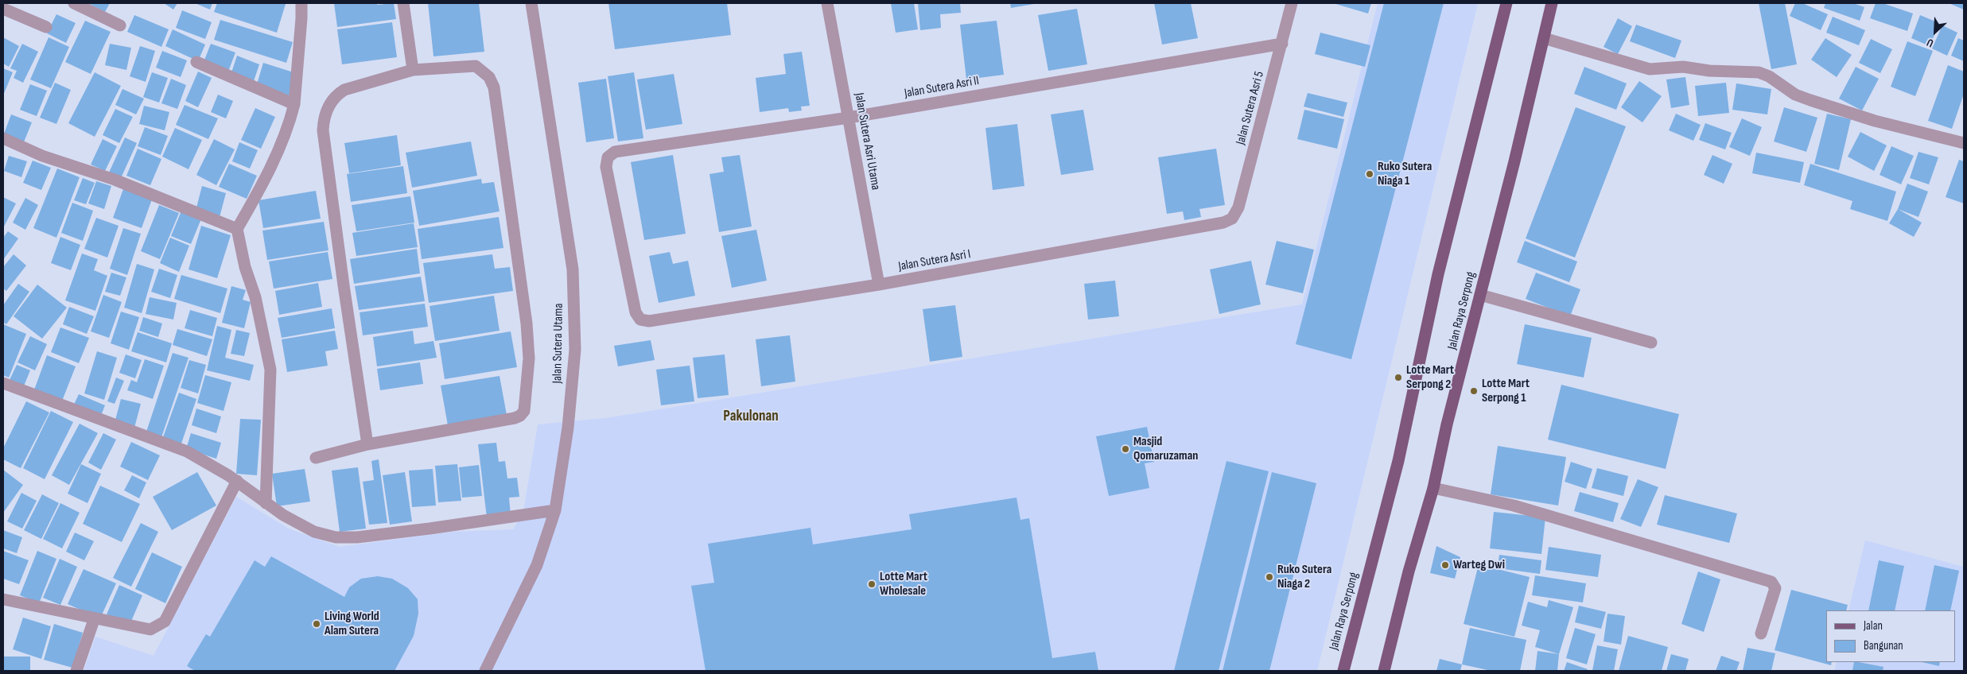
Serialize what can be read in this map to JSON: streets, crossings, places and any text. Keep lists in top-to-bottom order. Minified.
{"streets":{"main road":["Jalan Raya Serpong"],"street":["Jalan Sutera Asri II","Jalan Sutera Asri 5","Jalan Sutera Asri Utama","Jalan Sutera Asri I","Jalan Sutera Utama"]},"crossings":[["Jalan Sutera Asri II","Jalan Sutera Asri 5"],["Jalan Sutera Asri II","Jalan Sutera Asri Utama"],["Jalan Sutera Asri II","Jalan Sutera Asri I"],["Jalan Sutera Asri 5","Jalan Sutera Asri I"],["Jalan Sutera Asri Utama","Jalan Sutera Asri I"]],"districts":["Pakulonan"],"places":["Ruko Sutera Niaga 1","Lotte Mart Serpong 2","Lotte Mart Serpong 1","Masjid Qomaruzaman","Warteg Dwi","Ruko Sutera Niaga 2","Lotte Mart Wholesale","Living World Alam Sutera"],"legend":["Jalan","Bangunan"],"north":"bottom left"}
